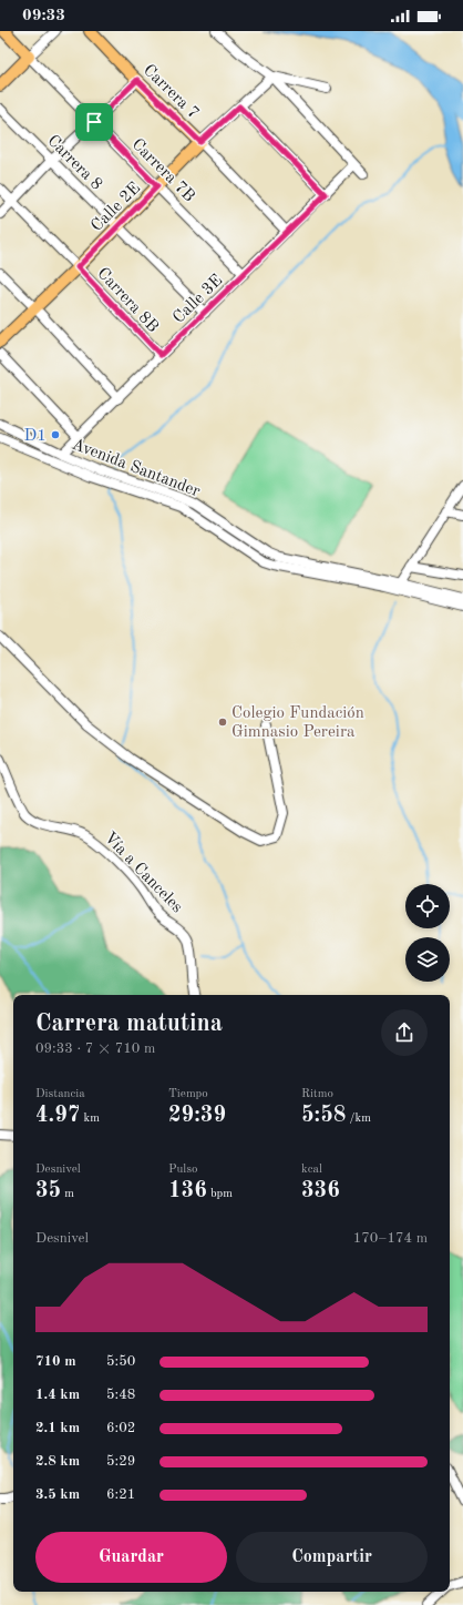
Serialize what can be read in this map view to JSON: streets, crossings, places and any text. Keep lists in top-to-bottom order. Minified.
{"streets":{"main road":["Carrera 7","Carrera 7B","Calle 2E"],"street":["Carrera 8","Calle 3E","Carrera 8B","Avenida Santander","Vía a Canceles"]},"crossings":[["Carrera 7","Calle 2E"],["Carrera 7","Calle 3E"],["Carrera 8","Calle 2E"],["Carrera 8","Calle 3E"],["Carrera 7B","Calle 2E"],["Carrera 7B","Calle 3E"],["Calle 2E","Carrera 8B"],["Calle 3E","Carrera 8B"],["Calle 3E","Avenida Santander"]],"places":["D1","Colegio Fundación Gimnasio Pereira"],"page":{"status":"09:33","heading":["Carrera matutina","09:33 · 7 × 710 m"],"stats":[["Distancia","4.97 km"],["Tiempo","29:39"],["Ritmo","5:58 /km"],["Desnivel","35 m"],["Pulso","136 bpm"],["kcal","336"]],"chart":["Desnivel","170–174 m"],"list":[{"name":"710 m","note":"5:50"},{"name":"1.4 km","note":"5:48"},{"name":"2.1 km","note":"6:02"},{"name":"2.8 km","note":"5:29"},{"name":"3.5 km","note":"6:21"}],"buttons":["Guardar","Compartir"]}}
